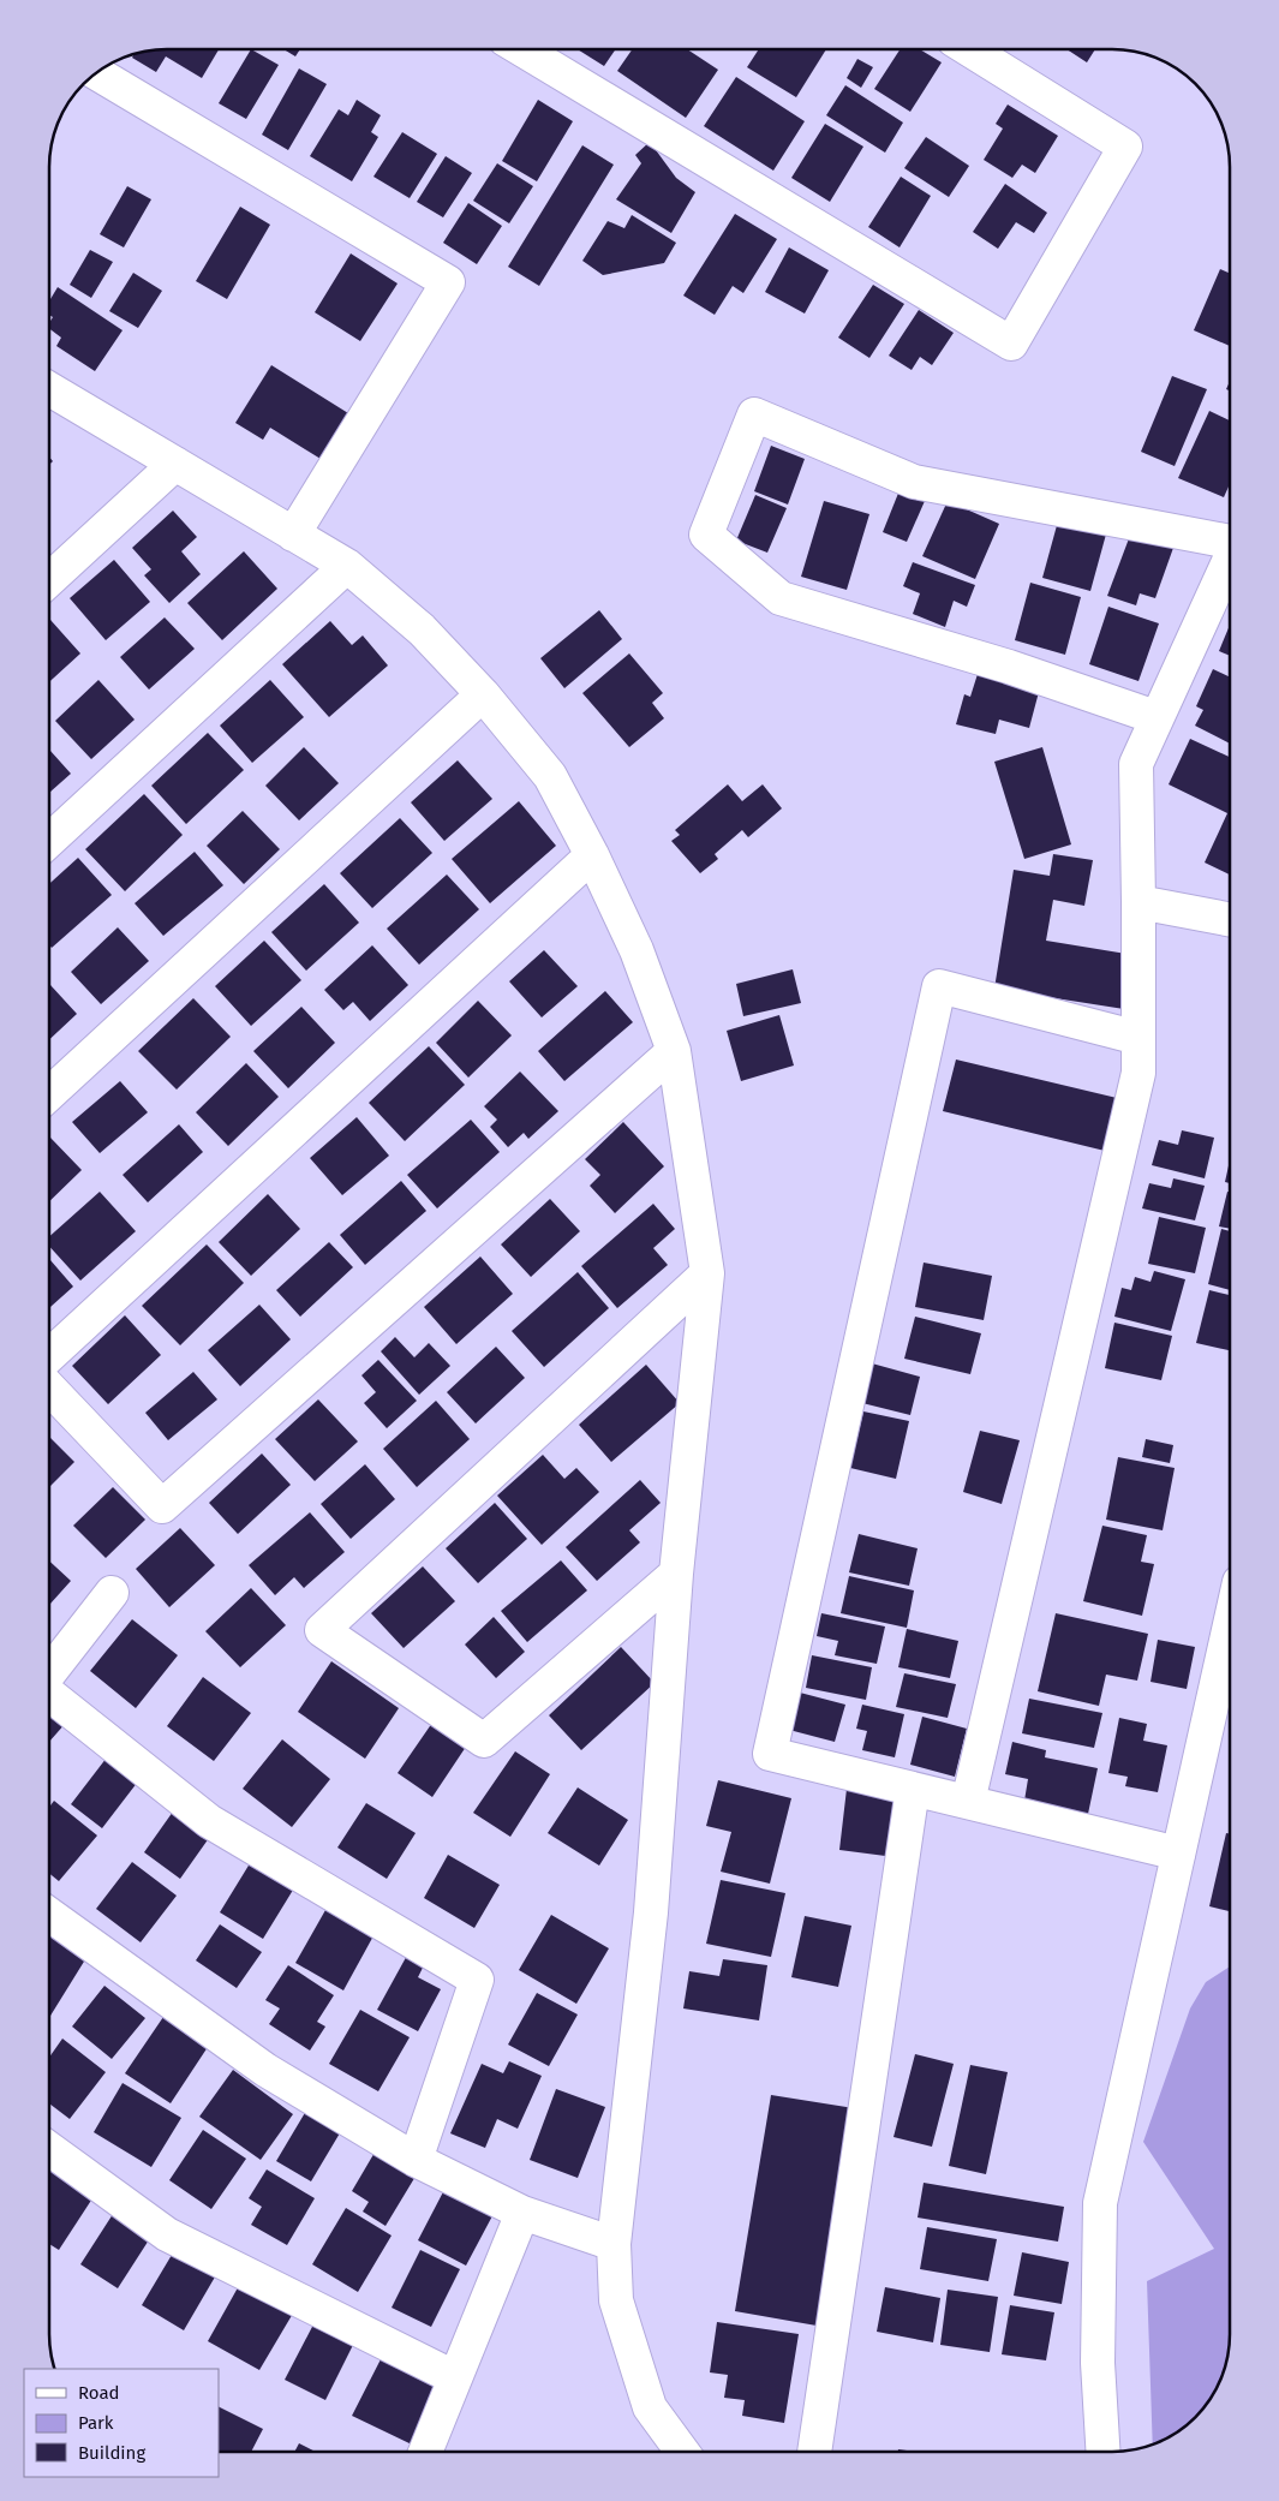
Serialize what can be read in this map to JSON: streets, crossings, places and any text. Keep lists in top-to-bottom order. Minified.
{"legend":["Road","Park","Building"]}
